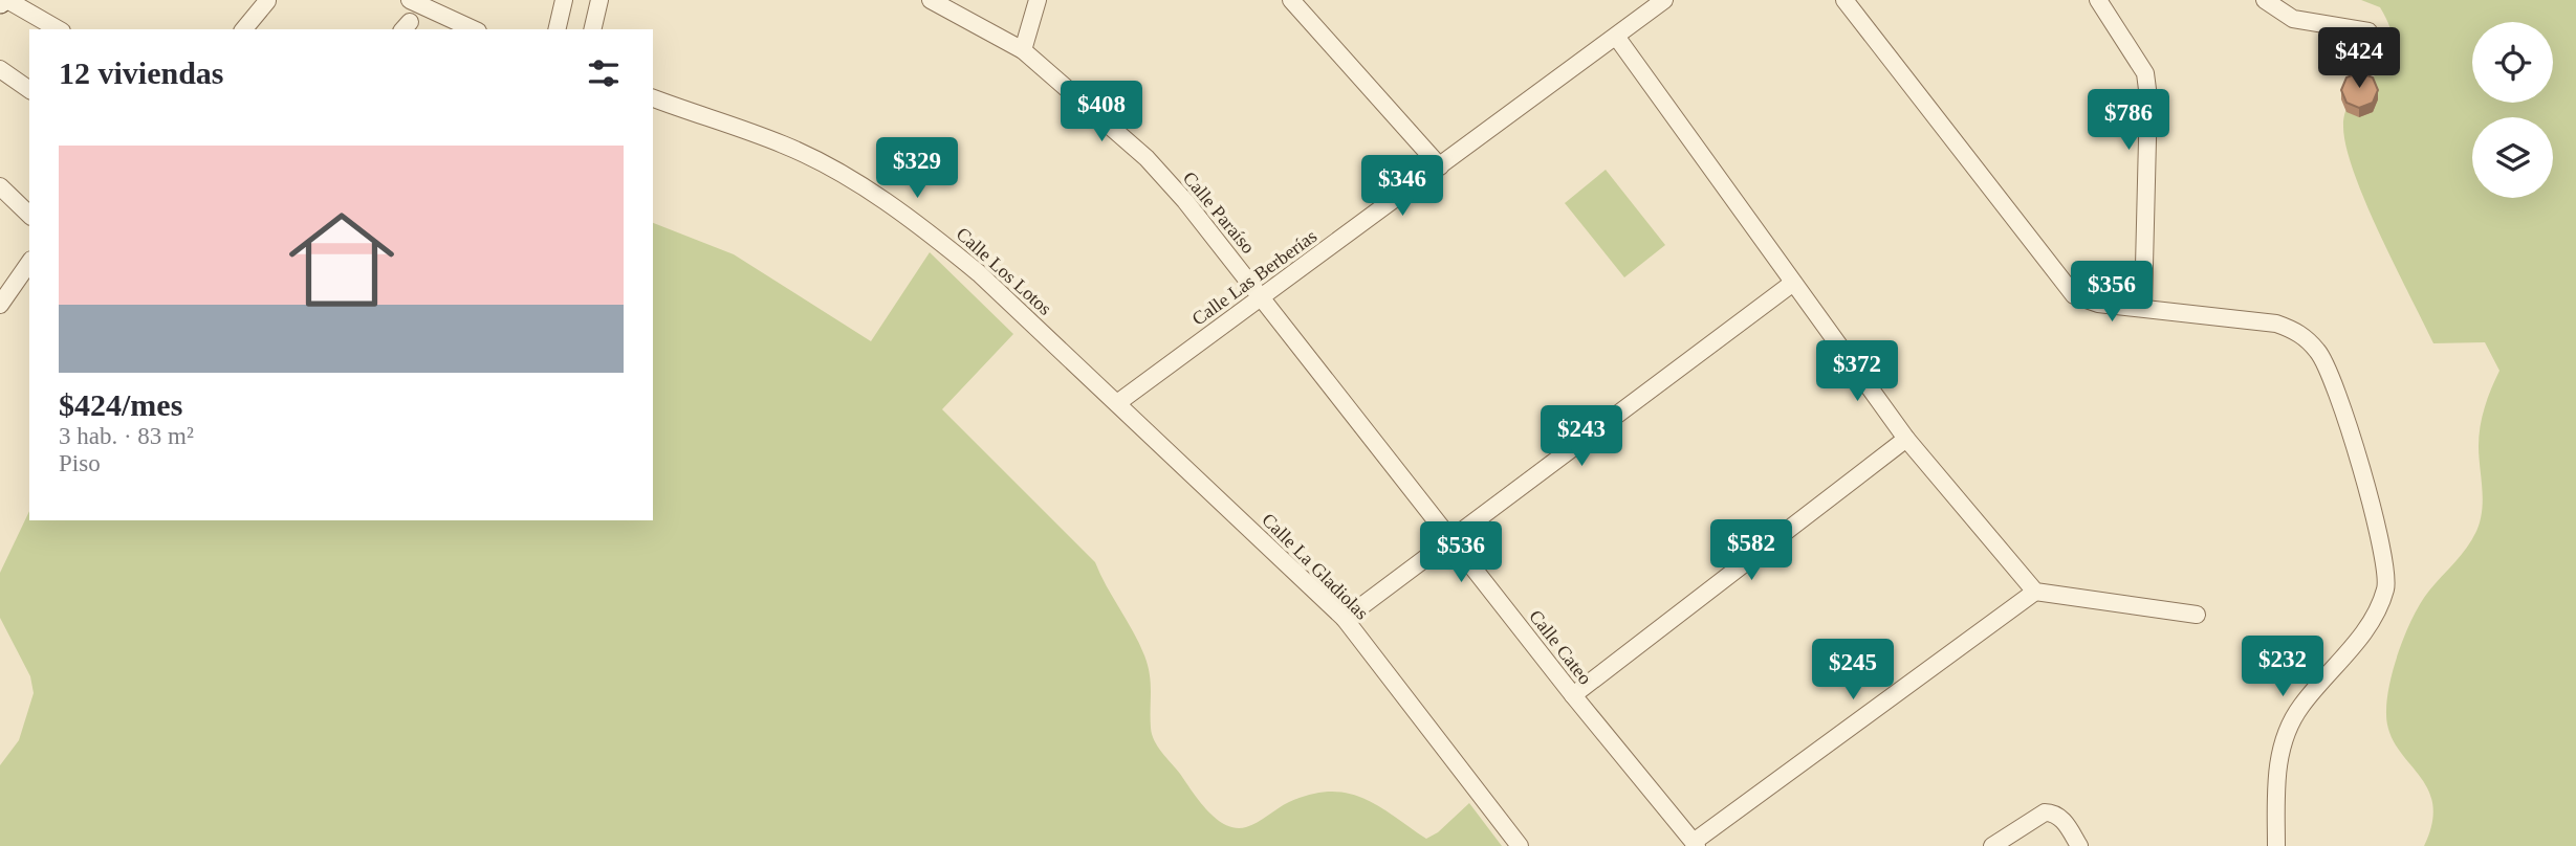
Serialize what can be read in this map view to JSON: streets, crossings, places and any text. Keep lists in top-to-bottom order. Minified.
{"streets":{"street":["Calle Paraíso","Calle Los Lotos","Calle Las Berberías","Calle La Gladiolas","Calle Cateo"]},"crossings":[["Calle Paraíso","Calle Las Berberías"],["Calle Paraíso","Calle Cateo"],["Calle Los Lotos","Calle Las Berberías"],["Calle Los Lotos","Calle La Gladiolas"],["Calle Las Berberías","Calle La Gladiolas"],["Calle Las Berberías","Calle Cateo"]],"page":{"price":["$424","$408","$786","$329","$346","$356","$372","$243","$582","$536","$232","$245"],"heading":"12 viviendas","list":[{"name":"$424/mes","note":"3 hab. · 83 m² · Piso"}]}}
